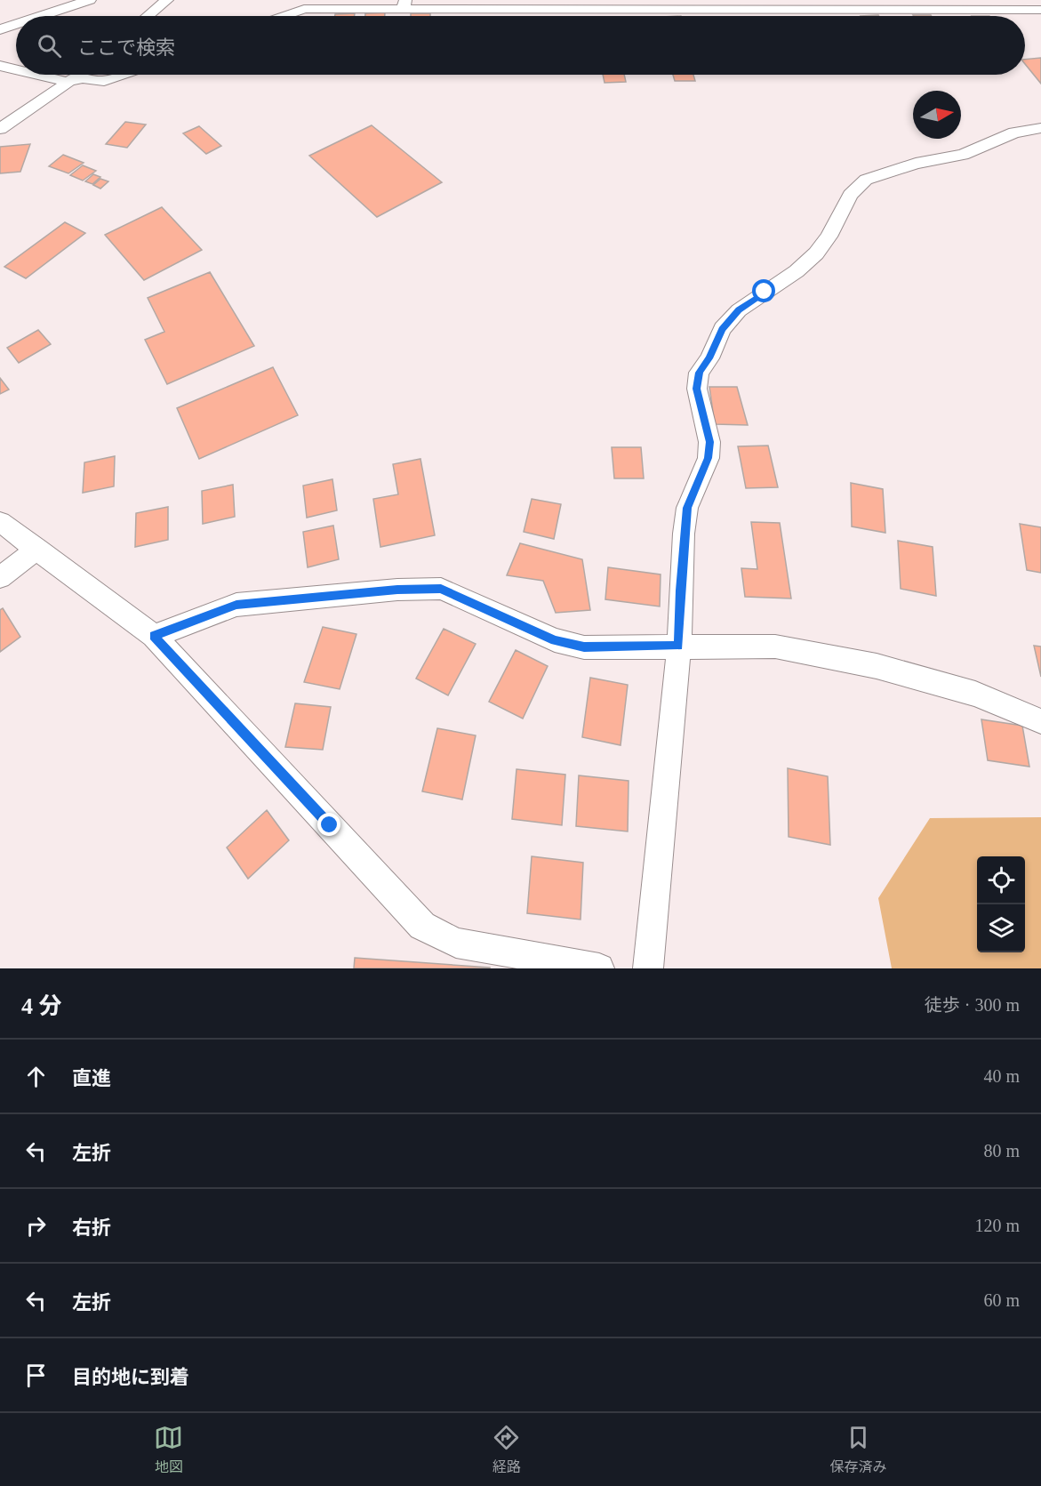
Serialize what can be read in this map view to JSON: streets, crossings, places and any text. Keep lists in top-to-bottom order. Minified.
{"north":"right","page":{"search":"ここで検索","heading":["4 分","徒歩 · 300 m"],"list":[["直進","40 m"],["左折","80 m"],["右折","120 m"],["左折","60 m"],"目的地に到着"],"nav":["地図","経路","保存済み"]}}
